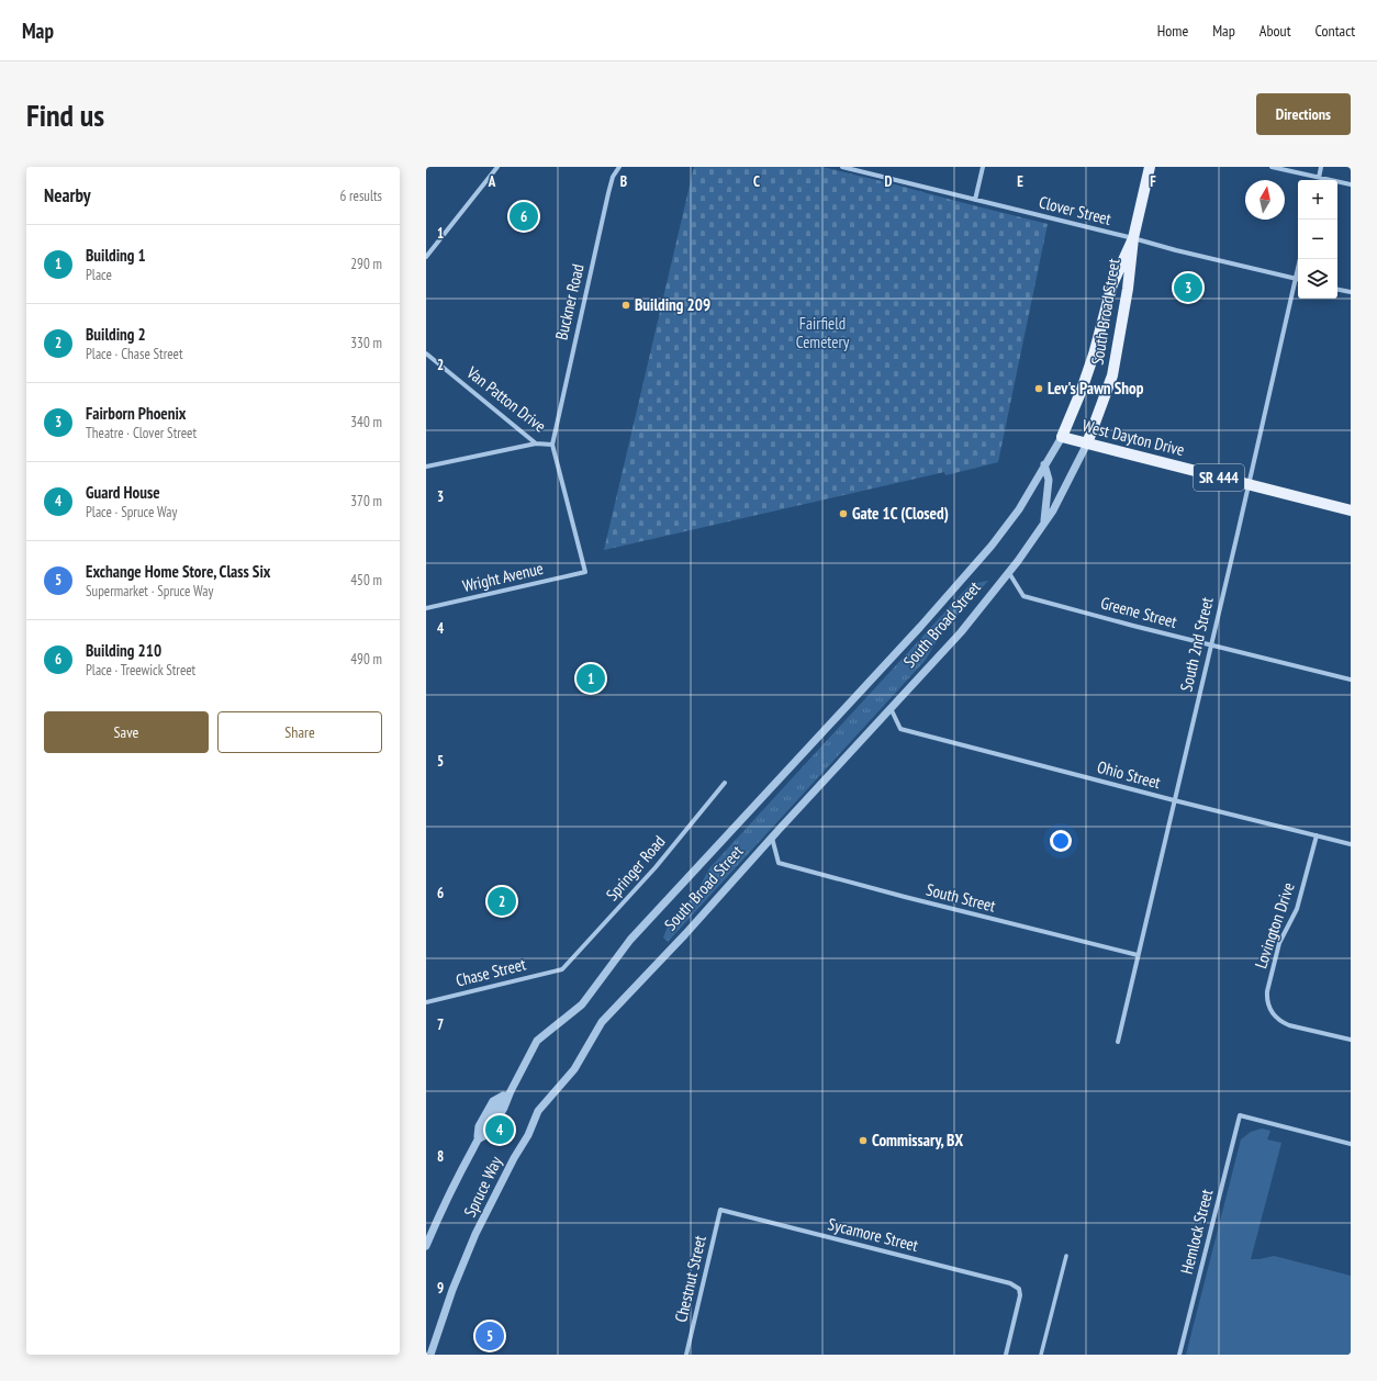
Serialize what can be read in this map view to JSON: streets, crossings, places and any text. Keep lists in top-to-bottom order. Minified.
{"streets":{"main road":["South Broad Street","West Dayton Drive","SR 444"],"street":["Clover Street","Buckner Road","Van Patton Drive","Wright Avenue","Greene Street","South 2nd Street","Ohio Street","Springer Road","South Street","Lovington Drive","Chase Street","Spruce Way","Hemlock Street","Sycamore Street","Chestnut Street"]},"crossings":[["Clover Street","South Broad Street"],["Clover Street","South 2nd Street"],["Buckner Road","Van Patton Drive"],["South Broad Street","West Dayton Drive"],["South Broad Street","Greene Street"],["South Broad Street","Ohio Street"],["South Broad Street","South Street"],["South Broad Street","Spruce Way"],["Van Patton Drive","Wright Avenue"],["West Dayton Drive","South 2nd Street"],["Greene Street","South 2nd Street"],["South 2nd Street","Ohio Street"],["South 2nd Street","South Street"],["Ohio Street","Lovington Drive"],["Springer Road","Chase Street"],["Sycamore Street","Chestnut Street"]],"parks":["Fairfield Cemetery"],"places":["Building 209","Lev's Pawn Shop","Gate 1C (Closed)","Commissary, BX"],"north":"top","page":{"header":"Map","nav":["Home","Map","About","Contact"],"buttons":["Directions",["Save","Share"]],"title":"Find us","heading":["Nearby","6 results"],"map_buttons":["+","−"],"pins":["6","3","1","2","4","5"],"list":[{"mark":"1","name":"Building 1","note":"Place","value":"290 m"},{"mark":"2","name":"Building 2","note":"Place · Chase Street","value":"330 m"},{"mark":"3","name":"Fairborn Phoenix","note":"Theatre · Clover Street","value":"340 m"},{"mark":"4","name":"Guard House","note":"Place · Spruce Way","value":"370 m"},{"mark":"5","name":"Exchange Home Store, Class Six","note":"Supermarket · Spruce Way","value":"450 m"},{"mark":"6","name":"Building 210","note":"Place · Treewick Street","value":"490 m"}]},"grid":{"columns":["A","B","C","D","E","F"],"rows":["1","2","3","4","5","6","7","8","9"]}}
